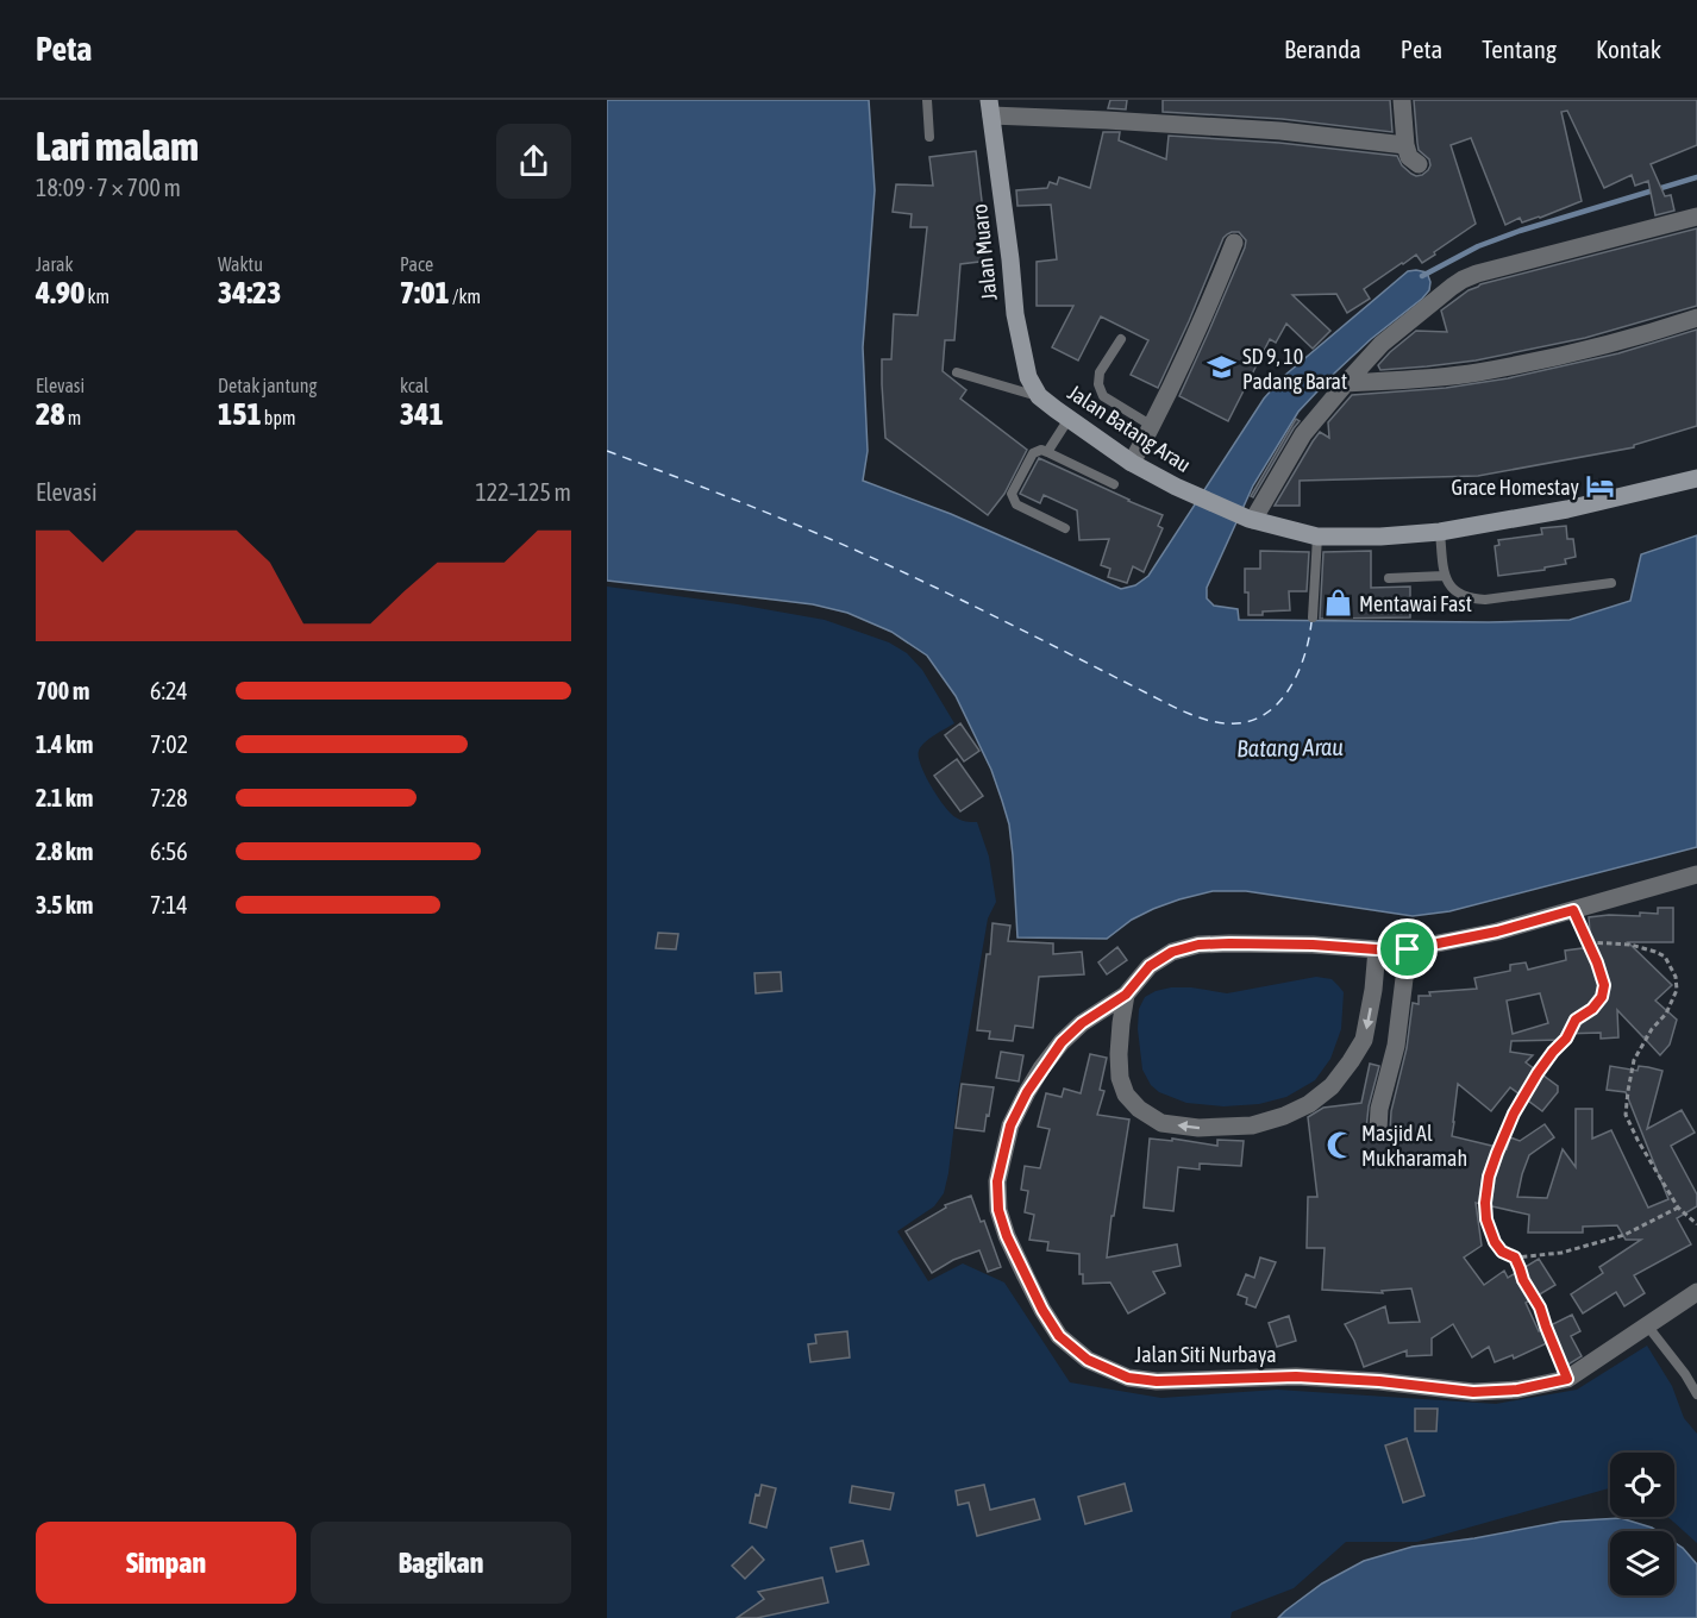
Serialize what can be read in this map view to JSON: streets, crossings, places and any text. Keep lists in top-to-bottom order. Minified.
{"streets":{"main road":["Jalan Muaro","Jalan Batang Arau"],"street":["Jalan Siti Nurbaya"]},"crossings":[["Jalan Muaro","Jalan Batang Arau"]],"water":["Batang Arau"],"places":{"school or university":["SD 9, 10 Padang Barat"],"hotel":["Grace Homestay"],"shop":["Mentawai Fast"],"mosque":["Masjid Al Mukharamah"]},"page":{"header":"Peta","nav":["Beranda","Peta","Tentang","Kontak"],"heading":["Lari malam","18:09 · 7 × 700 m"],"stats":[["Jarak","4.90 km"],["Waktu","34:23"],["Pace","7:01 /km"],["Elevasi","28 m"],["Detak jantung","151 bpm"],["kcal","341"]],"chart":["Elevasi","122–125 m"],"list":[{"name":"700 m","note":"6:24"},{"name":"1.4 km","note":"7:02"},{"name":"2.1 km","note":"7:28"},{"name":"2.8 km","note":"6:56"},{"name":"3.5 km","note":"7:14"}],"buttons":["Simpan","Bagikan"]}}
